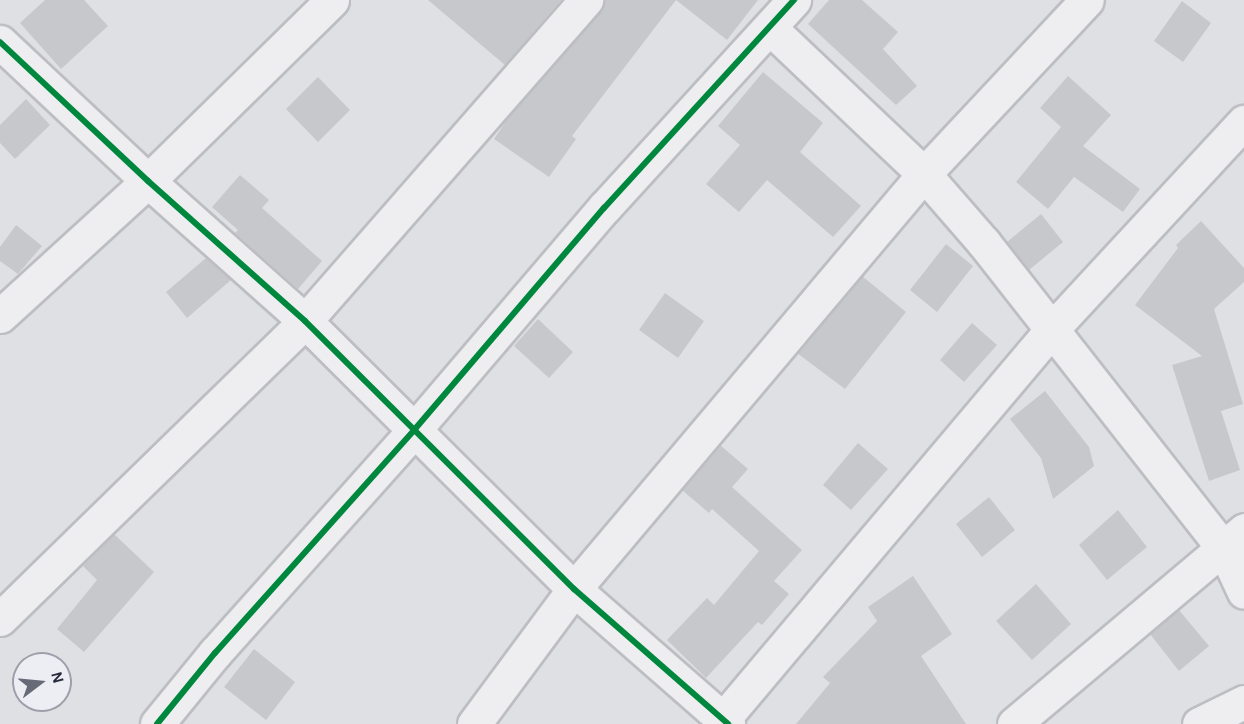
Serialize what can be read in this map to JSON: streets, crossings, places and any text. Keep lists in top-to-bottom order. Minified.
{"north":"right"}
